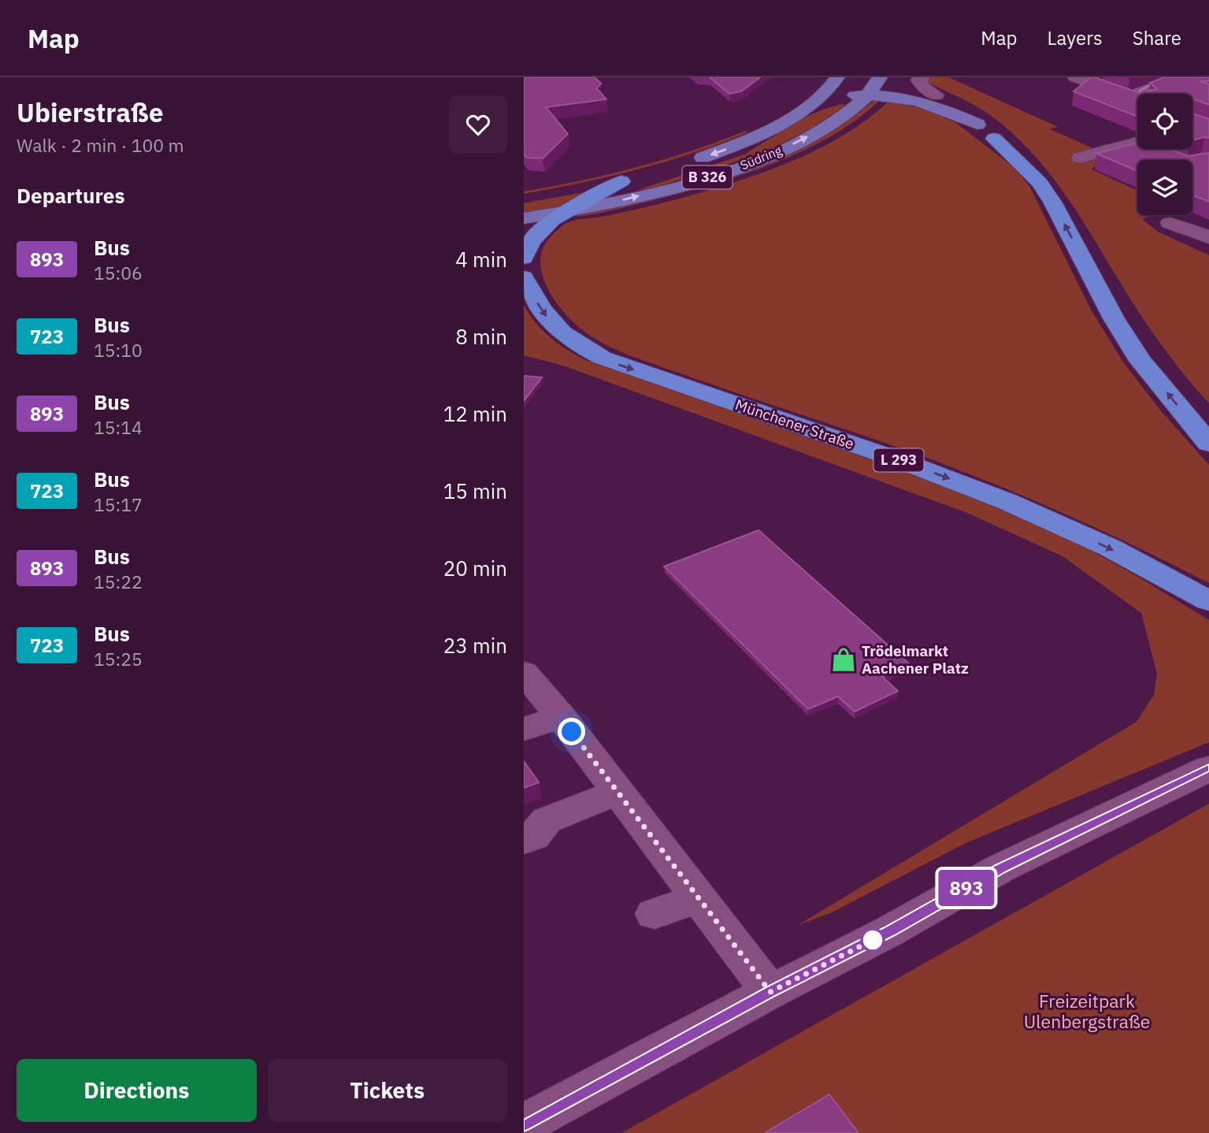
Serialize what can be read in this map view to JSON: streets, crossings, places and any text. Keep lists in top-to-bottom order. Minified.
{"streets":{"highway":["Münchener Straße","L 293"],"main road":["Südring","B 326"]},"one_way":["Münchener Straße"],"parks":["Freizeitpark Ulenbergstraße"],"places":{"shop":["Trödelmarkt Aachener Platz"]},"lines":["bus line 893"],"page":{"header":"Map","nav":["Map","Layers","Share"],"heading":[["Ubierstraße","Walk · 2 min · 100 m"],"Departures"],"on_map":"893","list":[{"mark":"893","name":"Bus","note":"15:06","value":"4 min"},{"mark":"723","name":"Bus","note":"15:10","value":"8 min"},{"mark":"893","name":"Bus","note":"15:14","value":"12 min"},{"mark":"723","name":"Bus","note":"15:17","value":"15 min"},{"mark":"893","name":"Bus","note":"15:22","value":"20 min"},{"mark":"723","name":"Bus","note":"15:25","value":"23 min"}],"buttons":["Directions","Tickets"]}}
